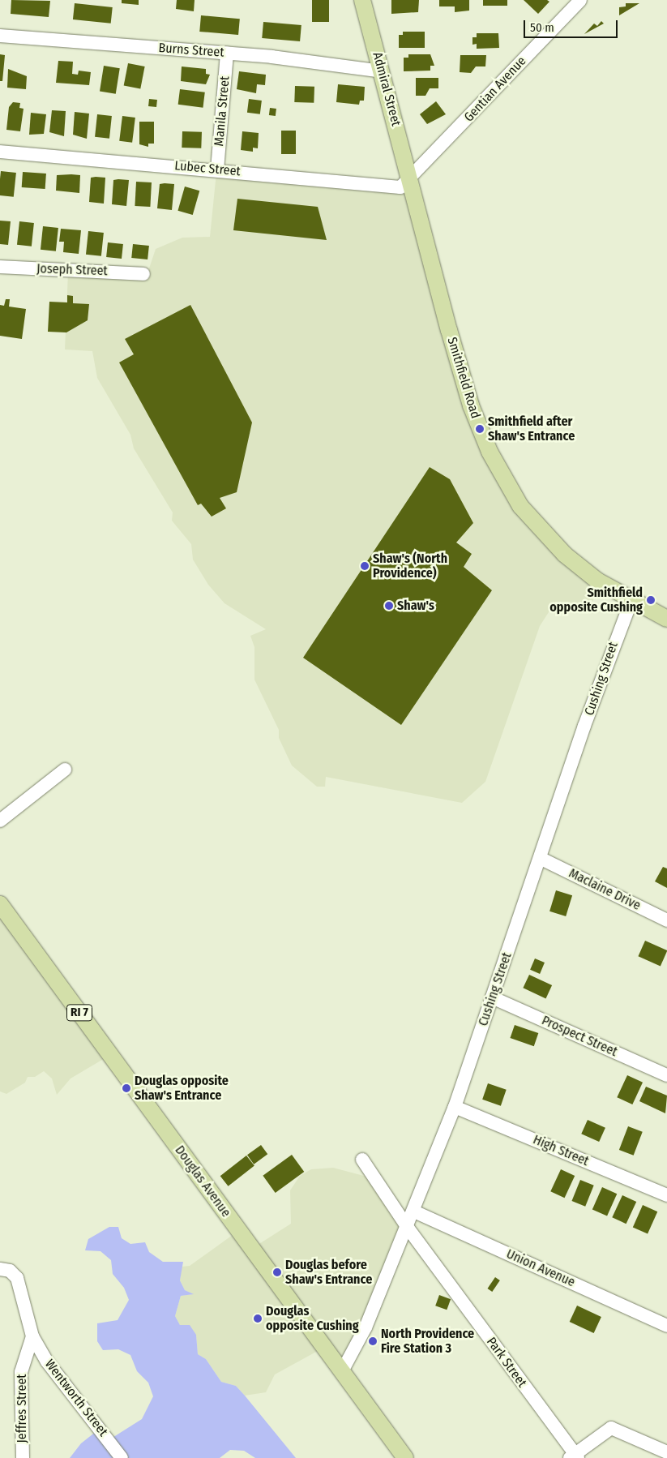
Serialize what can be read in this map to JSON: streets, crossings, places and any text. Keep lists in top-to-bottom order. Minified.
{"streets":{"main road":["Admiral Street","Smithfield Road","RI 7","Douglas Avenue"],"street":["Burns Street","Gentian Avenue","Manila Street","Lubec Street","Joseph Street","Cushing Street","Maclaine Drive","Prospect Street","High Street","Union Avenue","Park Street","Wentworth Street","Jeffres Street"]},"crossings":[["Burns Street","Admiral Street"],["Burns Street","Manila Street"],["Admiral Street","Gentian Avenue"],["Admiral Street","Lubec Street"],["Admiral Street","Smithfield Road"],["Gentian Avenue","Lubec Street"],["Gentian Avenue","Smithfield Road"],["Manila Street","Lubec Street"],["Lubec Street","Smithfield Road"],["Smithfield Road","Cushing Street"],["Cushing Street","Maclaine Drive"],["Cushing Street","Prospect Street"],["Cushing Street","High Street"],["Cushing Street","Douglas Avenue"],["Cushing Street","Union Avenue"],["Cushing Street","Park Street"],["Wentworth Street","Jeffres Street"]],"places":["Smithfield after Shaw's Entrance","Shaw's (North Providence)","Smithfield opposite Cushing","Shaw's","Douglas opposite Shaw's Entrance","Douglas before Shaw's Entrance","Douglas opposite Cushing","North Providence Fire Station 3"],"scale_bar":"50 m"}
